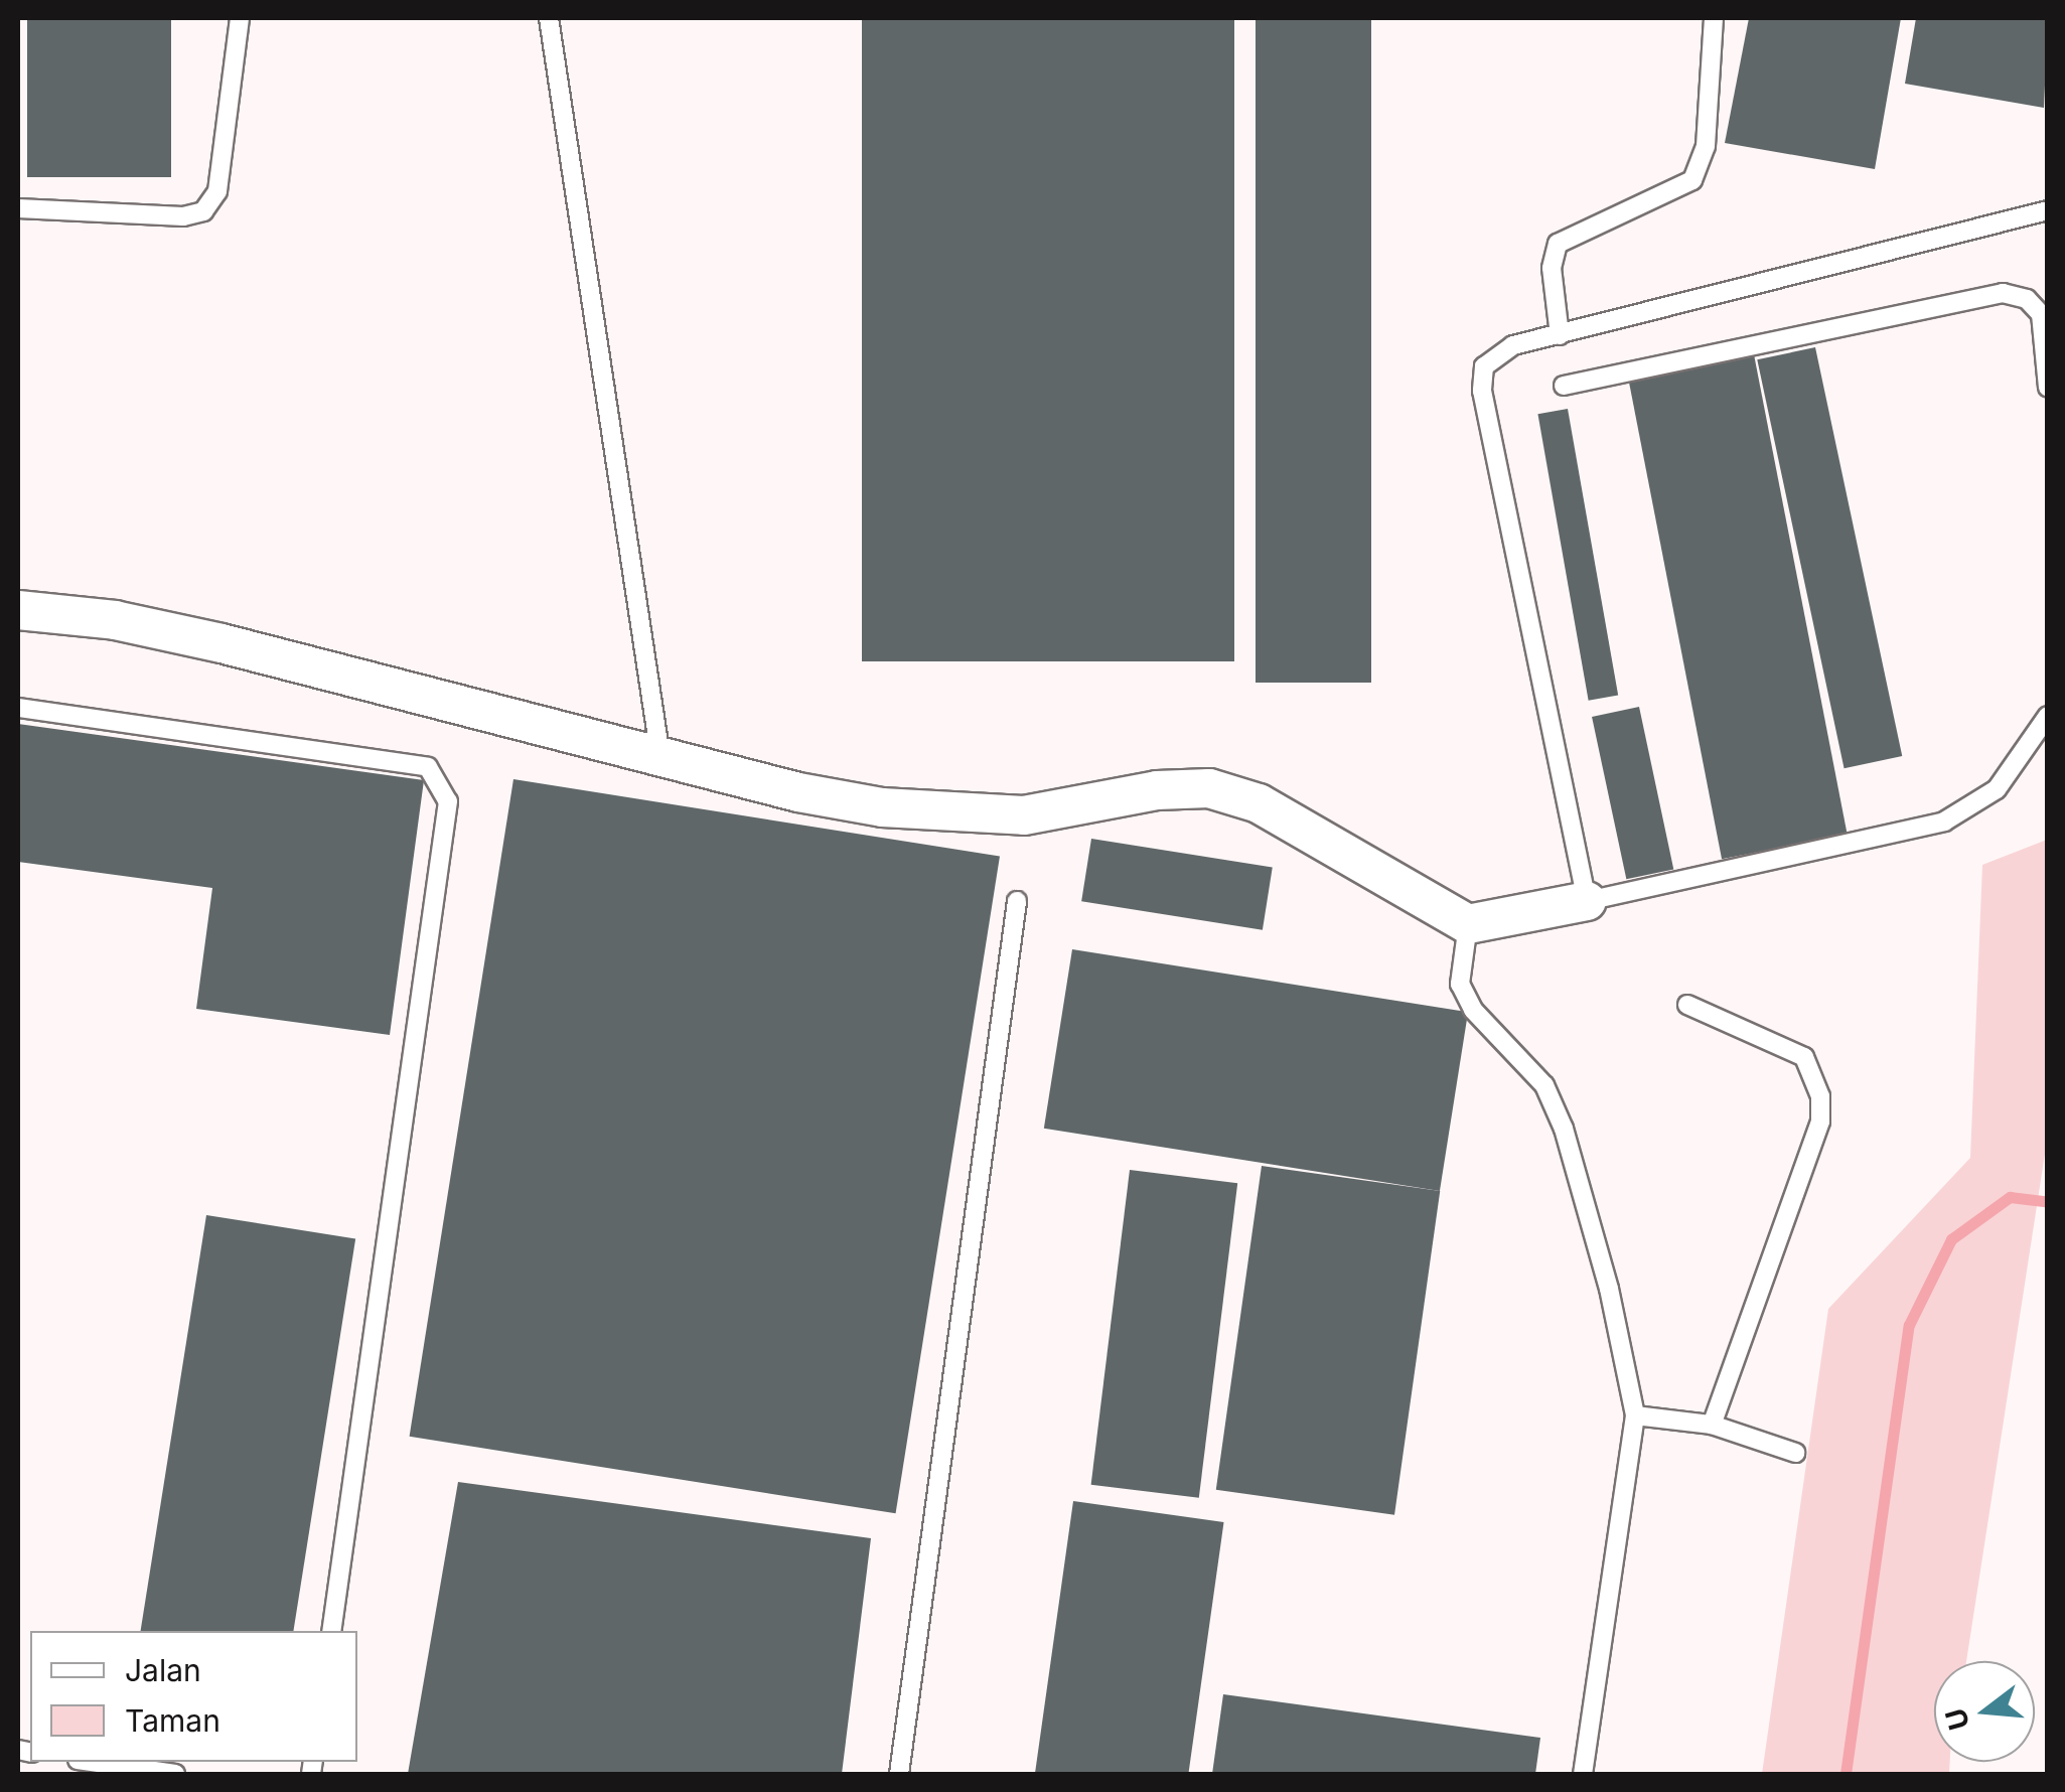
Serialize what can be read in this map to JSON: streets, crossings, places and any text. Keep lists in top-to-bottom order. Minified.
{"legend":["Jalan","Taman"],"north":"left"}
